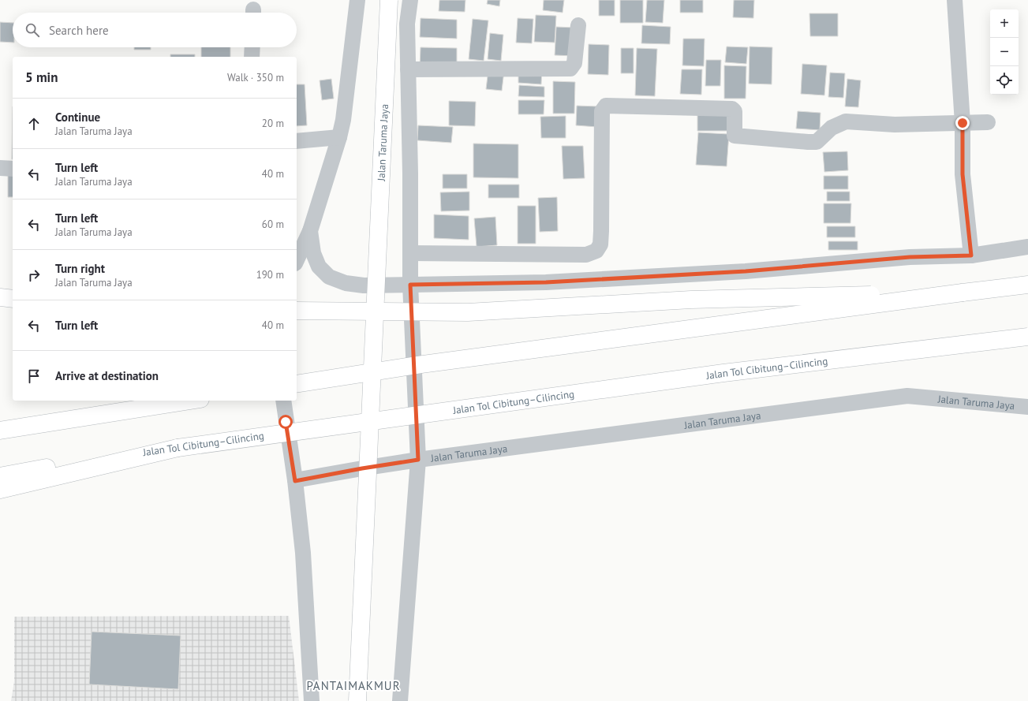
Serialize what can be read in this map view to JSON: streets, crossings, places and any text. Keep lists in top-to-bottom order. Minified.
{"streets":{"main road":["Jalan Taruma Jaya","Jalan Tol Cibitung–Cilincing"]},"districts":["PANTAIMAKMUR"],"page":{"map_buttons":["+","−"],"search":"Search here","heading":["5 min","Walk · 350 m"],"list":[["Continue","Jalan Taruma Jaya","20 m"],["Turn left","Jalan Taruma Jaya","40 m"],["Turn left","Jalan Taruma Jaya","60 m"],["Turn right","Jalan Taruma Jaya","190 m"],["Turn left","40 m"],"Arrive at destination"]}}
